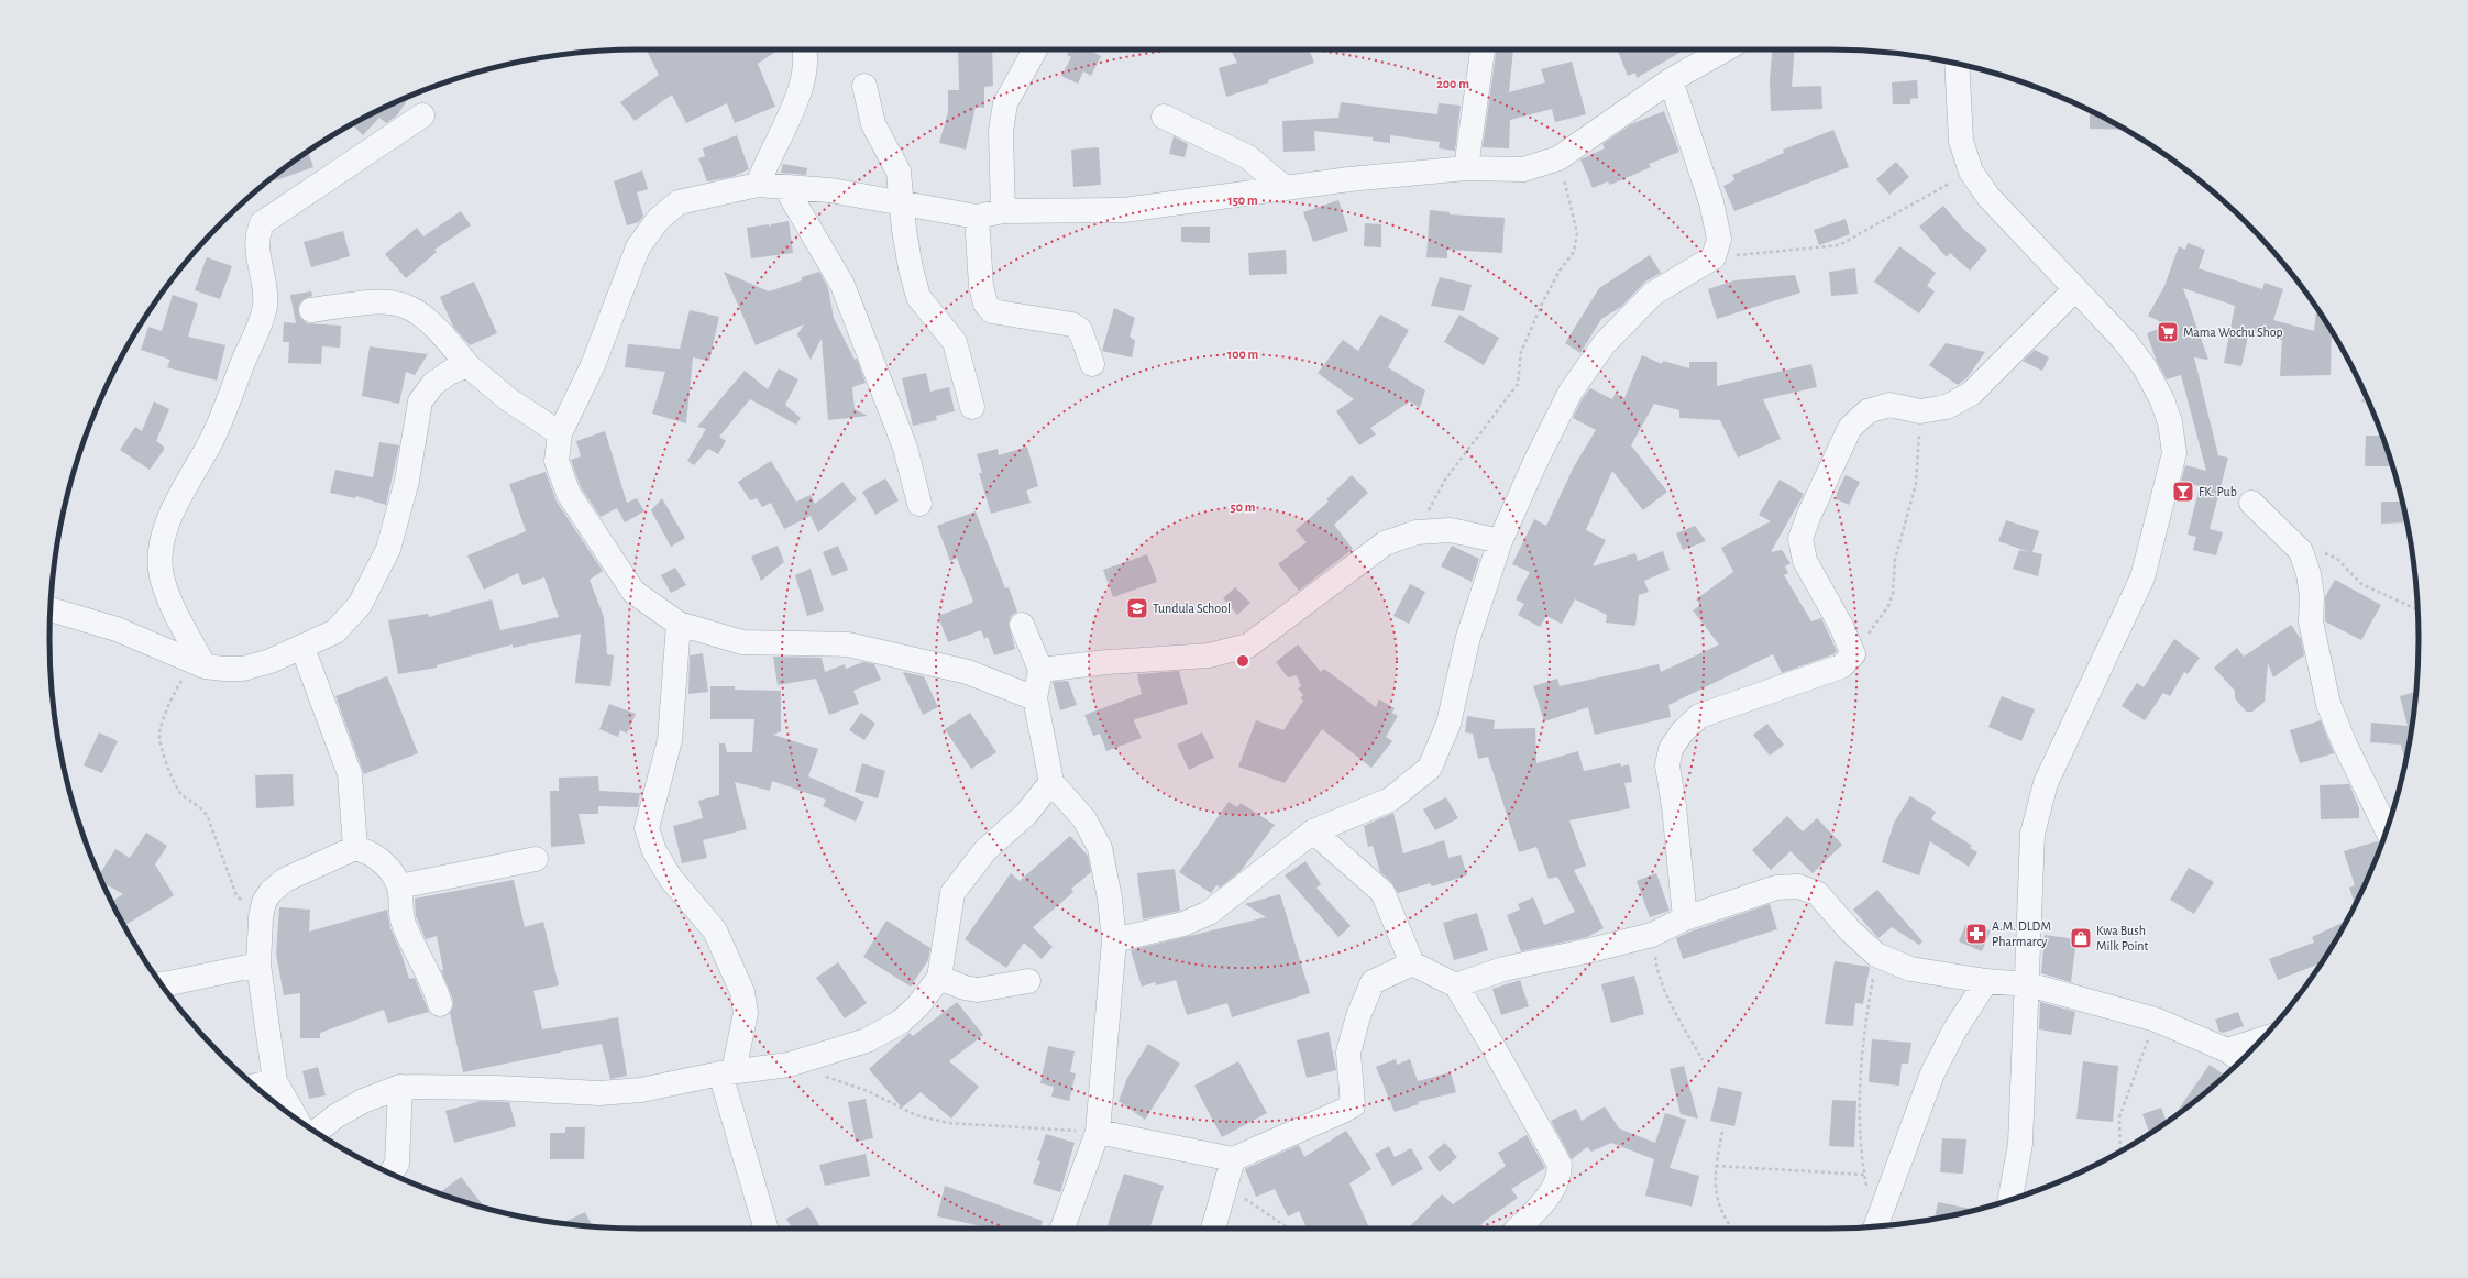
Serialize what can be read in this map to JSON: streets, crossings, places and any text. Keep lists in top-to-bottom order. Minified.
{"places":{"supermarket":["Mama Wochu Shop"],"bar":["FK. Pub"],"school or university":["Tundula School"],"pharmacy":["A.M. DLDM Pharmarcy"],"shop":["Kwa Bush Milk Point"]},"rings":["200 m","150 m","100 m","50 m"]}
